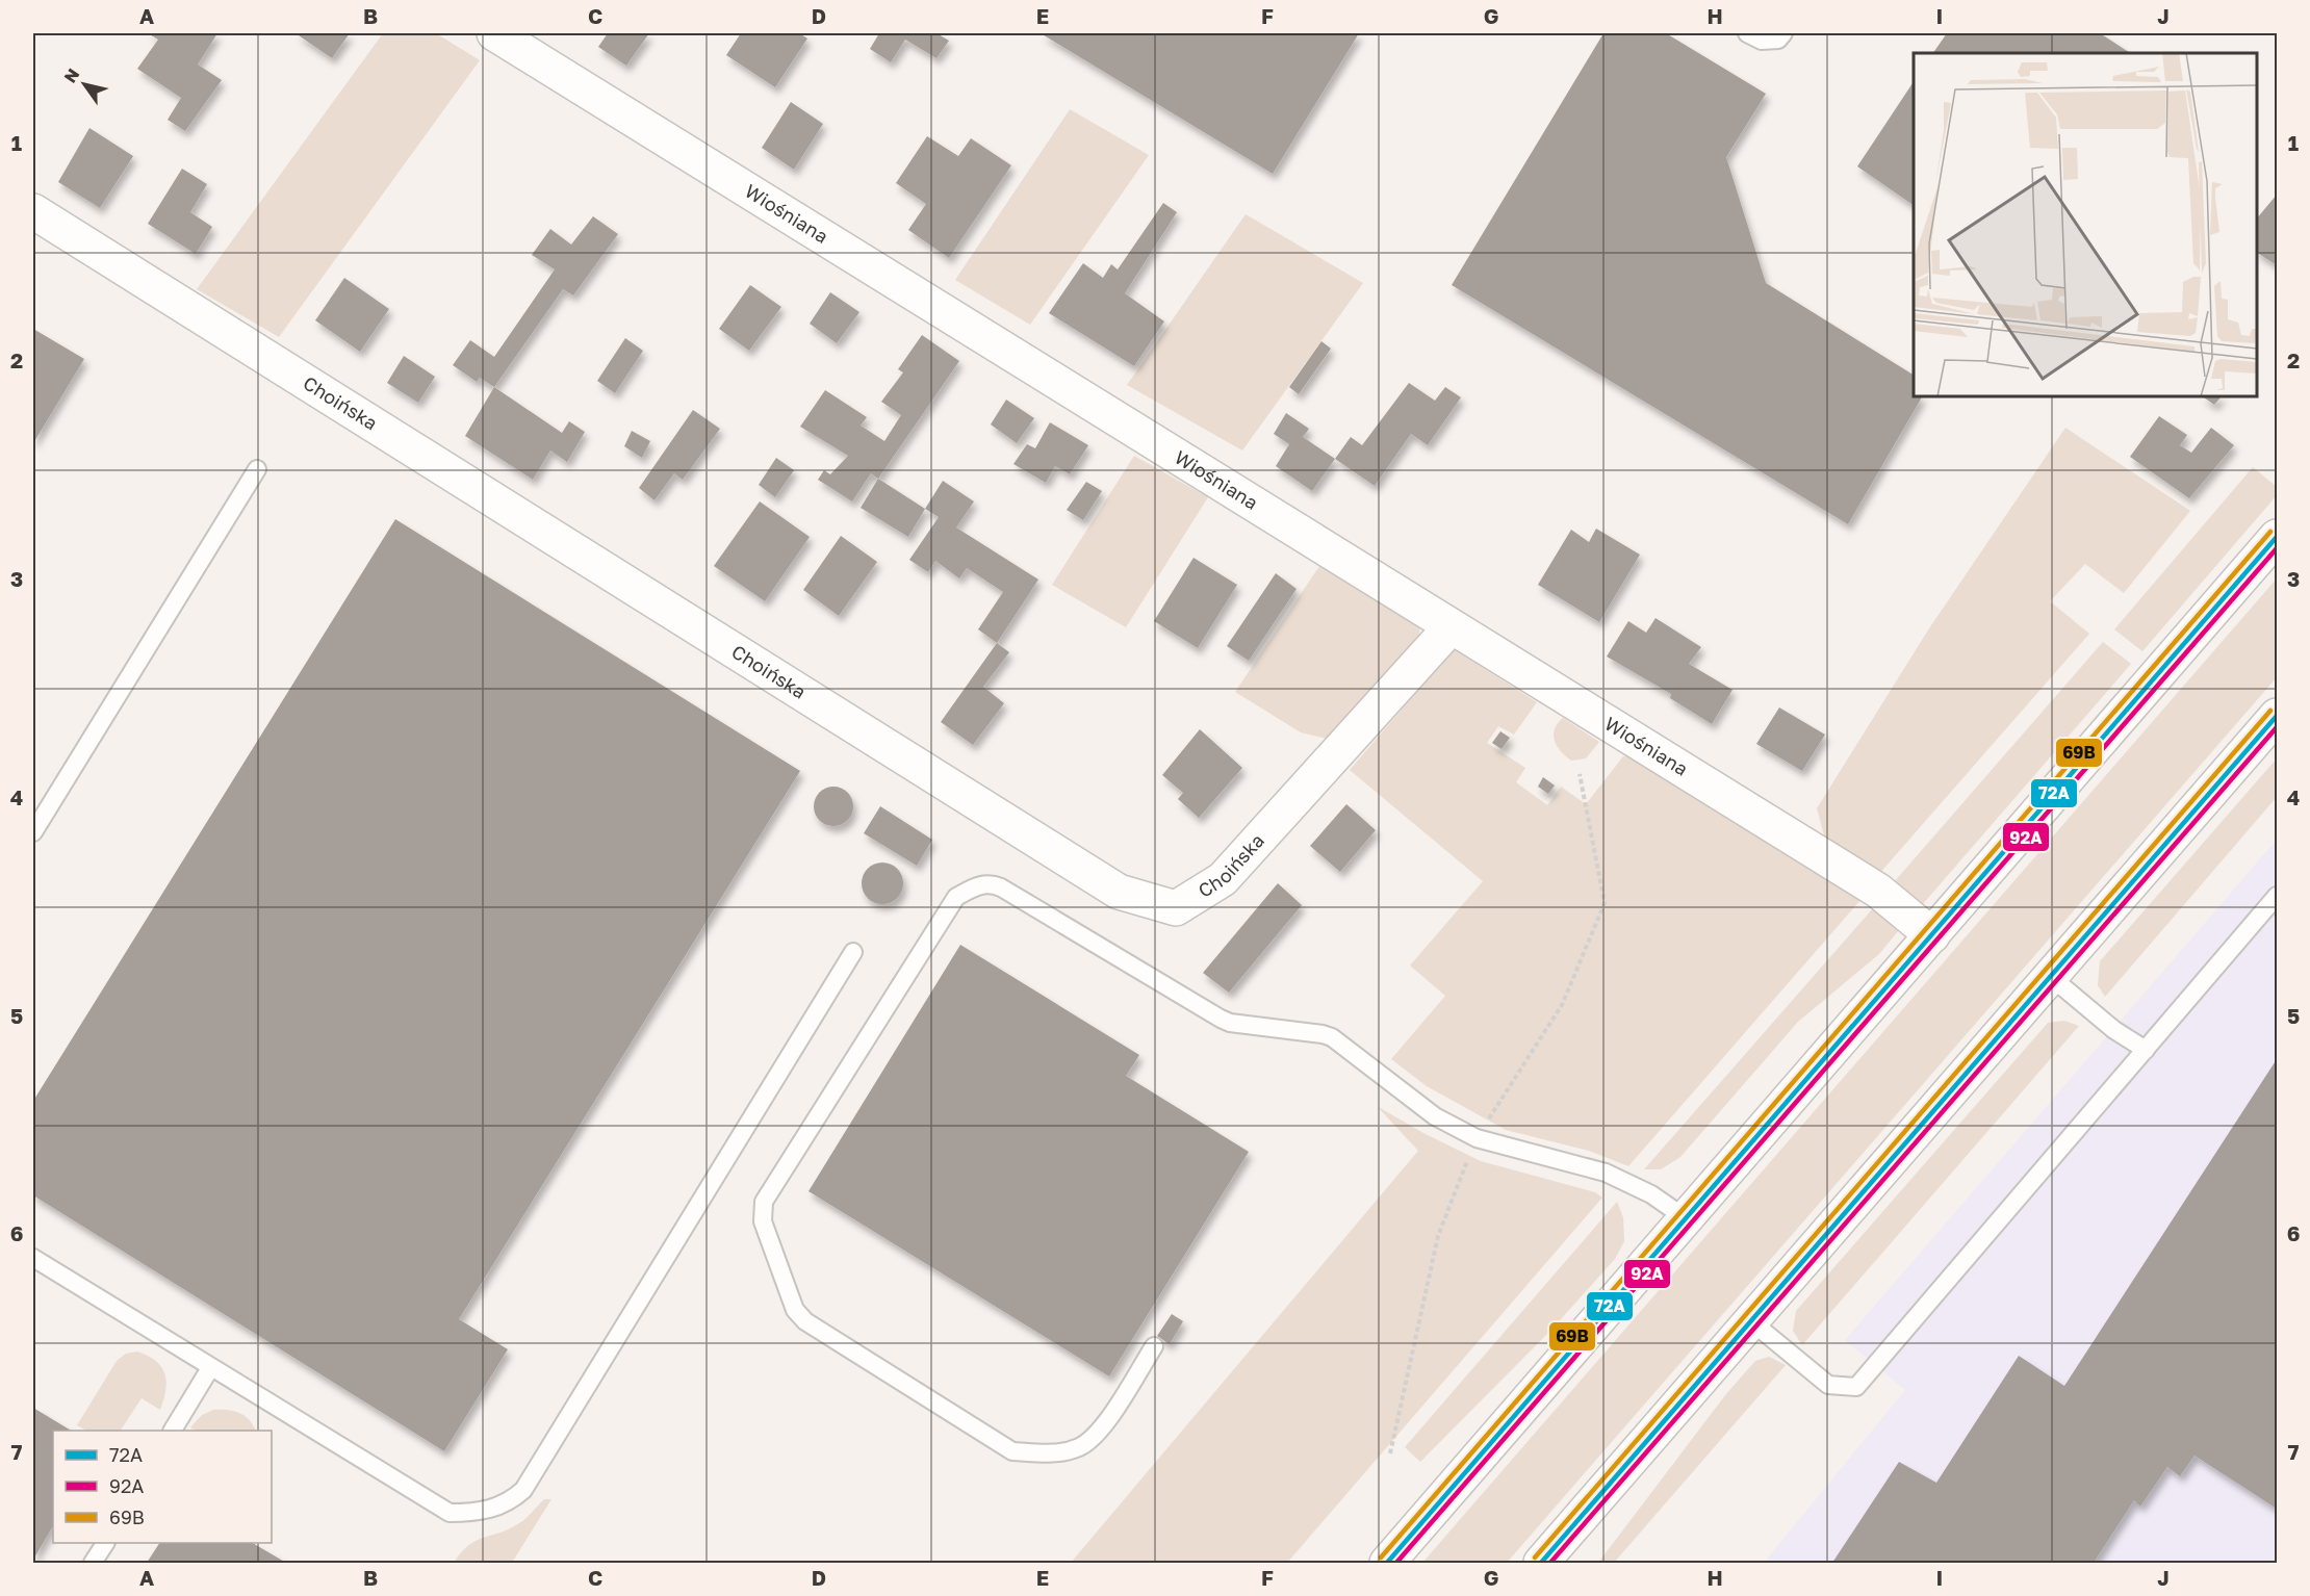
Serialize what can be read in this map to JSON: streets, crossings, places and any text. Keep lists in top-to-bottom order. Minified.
{"streets":{"street":["Wiośniana","Choińska"]},"crossings":[["Wiośniana","Choińska"]],"lines":["transit line 69B","transit line 72A","transit line 92A"],"legend":["72A","92A","69B"],"north":"top left","grid":{"columns":["A","B","C","D","E","F","G","H","I","J"],"rows":["1","2","3","4","5","6","7"]}}
